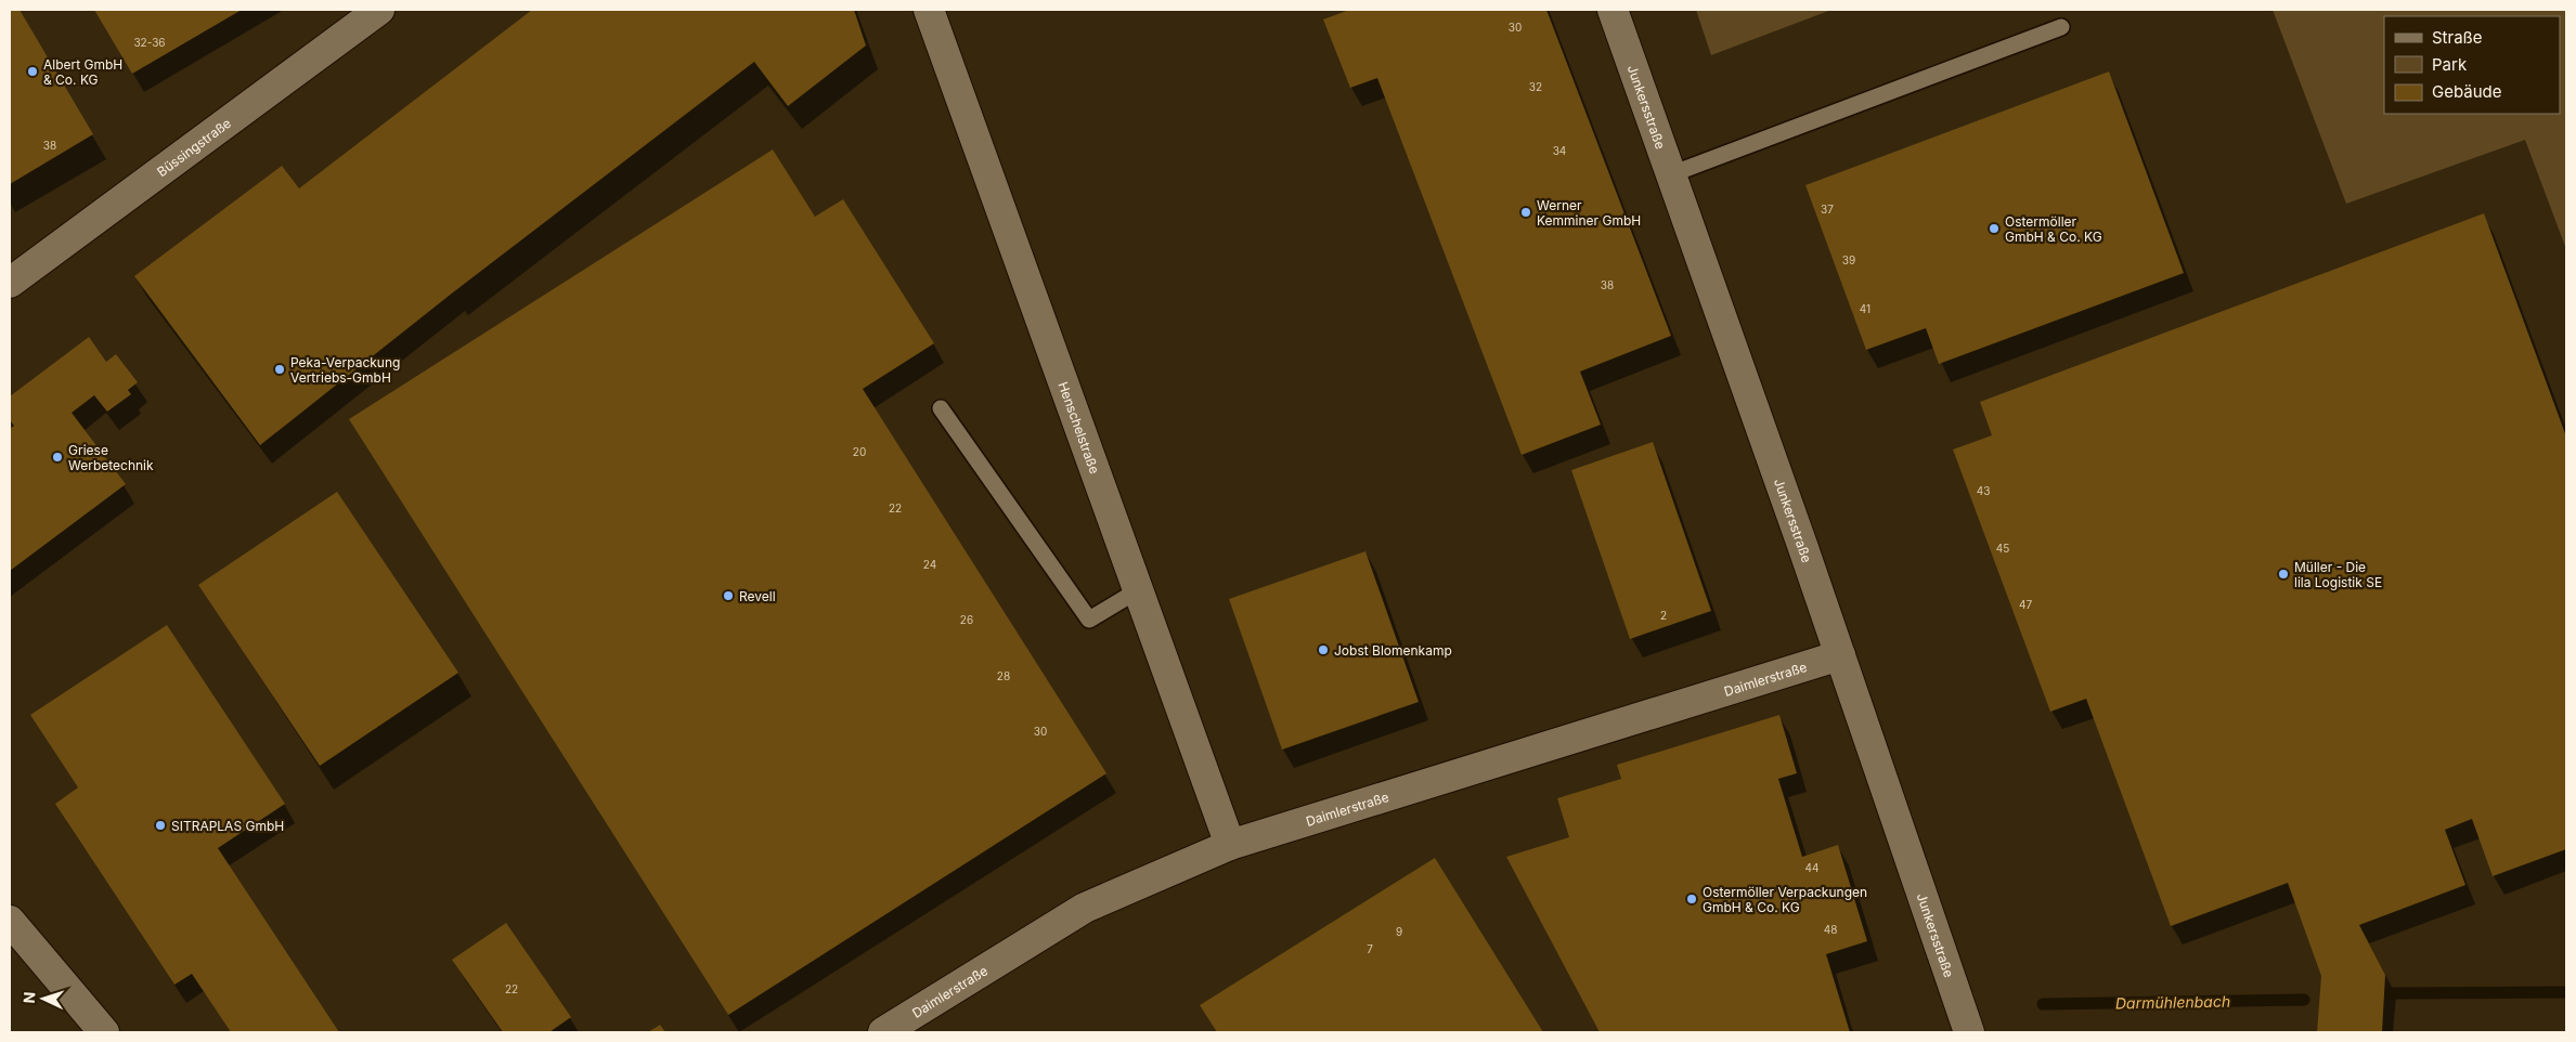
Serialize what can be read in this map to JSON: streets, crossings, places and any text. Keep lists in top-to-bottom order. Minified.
{"streets":{"street":["Junkersstraße","Büssingstraße","Henschelstraße","Daimlerstraße"]},"crossings":[["Junkersstraße","Daimlerstraße"],["Henschelstraße","Daimlerstraße"]],"water":["Darmühlenbach"],"places":["Albert GmbH & Co. KG","Werner Kemminer GmbH","Ostermöller GmbH & Co. KG","Peka-Verpackung Vertriebs-GmbH","Griese Werbetechnik","Müller - Die lila Logistik SE","Revell","Jobst Blomenkamp","SITRAPLAS GmbH","Ostermöller Verpackungen GmbH & Co. KG"],"house_numbers":["30","32-36","32","38","34","37","39","38","41","20","43","22","45","24","47","2","26","28","30","44","48","9","7","22"],"legend":["Straße","Park","Gebäude"],"north":"left"}
